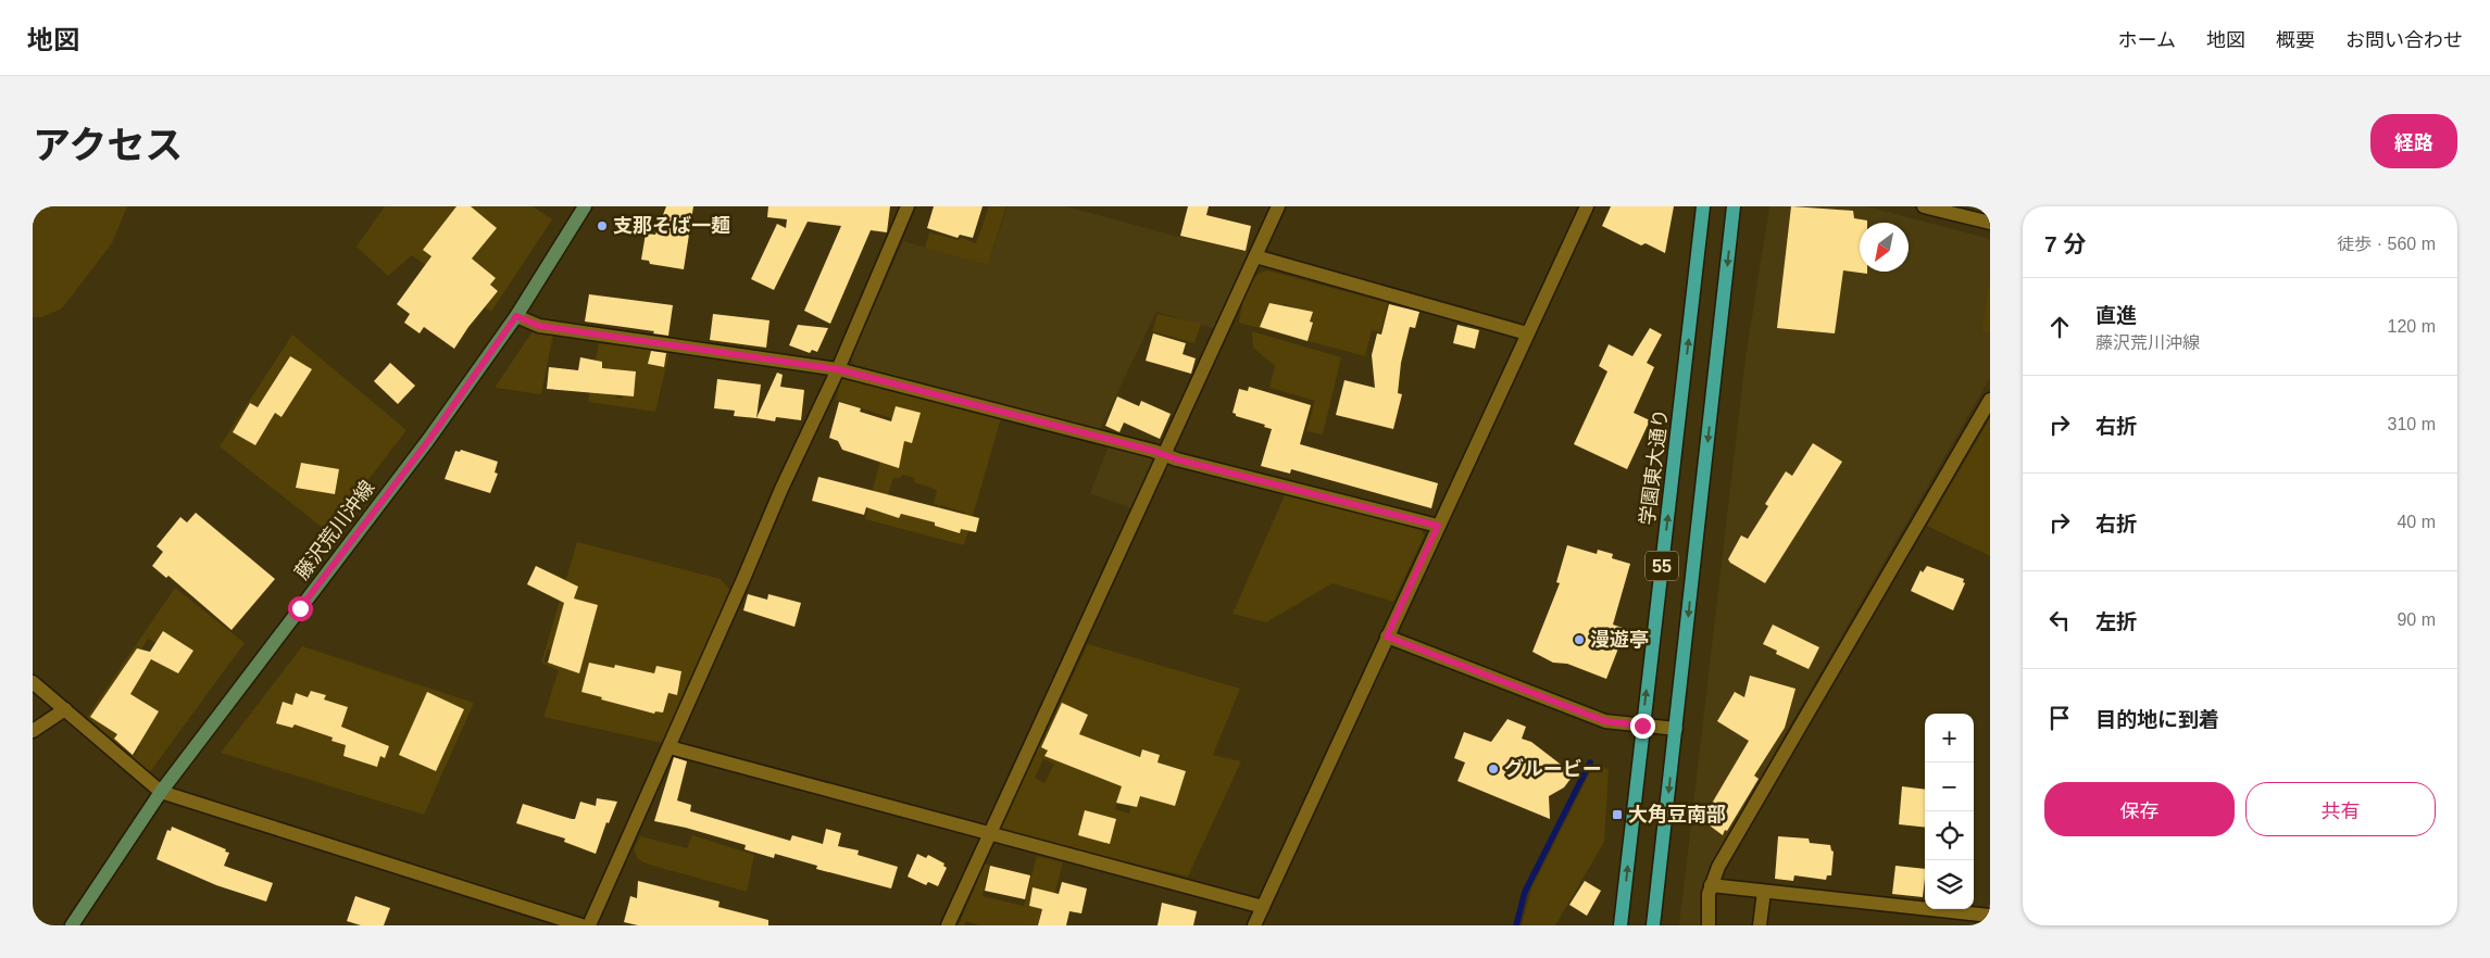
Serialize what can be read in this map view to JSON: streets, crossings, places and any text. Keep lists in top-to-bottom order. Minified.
{"streets":{"main road":["学園東大通り","藤沢荒川沖線","55"]},"places":{"other":["支那そば一麺","漫遊亭","グルービー"],"transit":["大角豆南部"]},"north":"bottom left","page":{"header":"地図","nav":["ホーム","地図","概要","お問い合わせ"],"title":"アクセス","buttons":["経路",["保存","共有"]],"heading":["7 分","徒歩 · 560 m"],"list":[["直進","藤沢荒川沖線","120 m"],["右折","310 m"],["右折","40 m"],["左折","90 m"],"目的地に到着"],"map_buttons":["+","−"]}}
